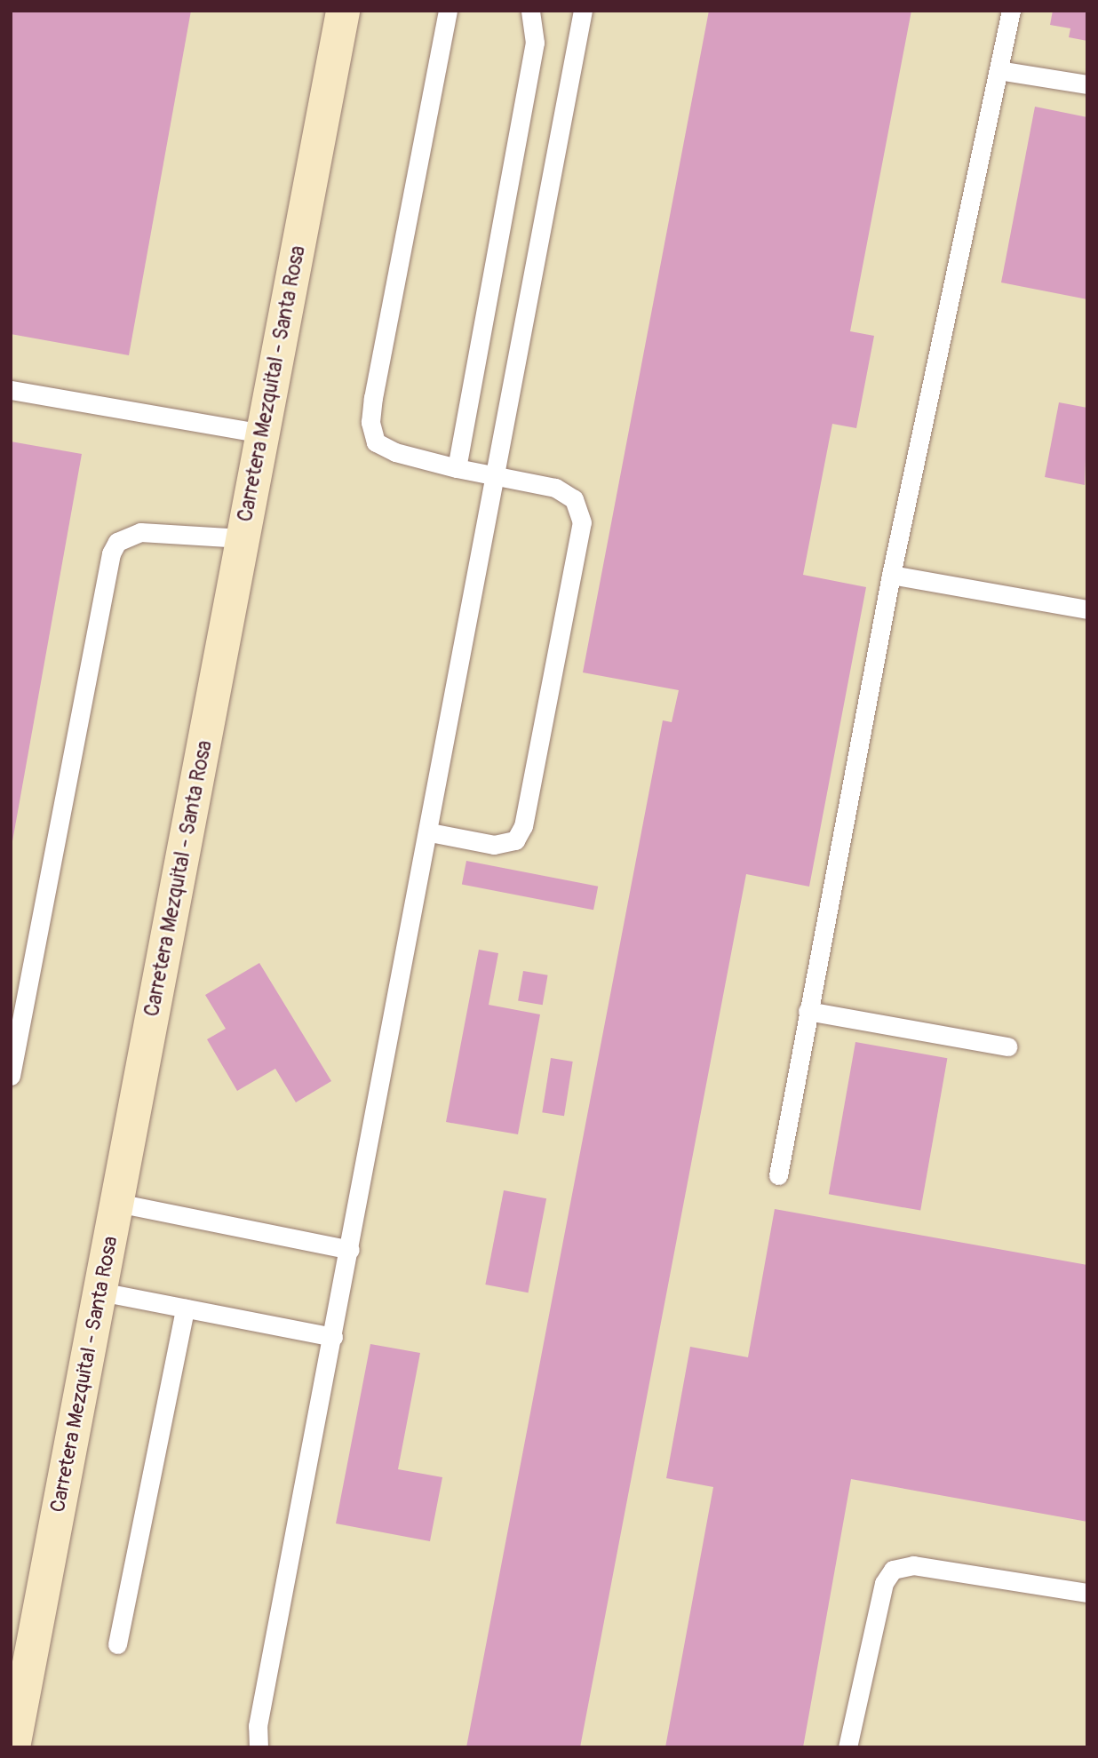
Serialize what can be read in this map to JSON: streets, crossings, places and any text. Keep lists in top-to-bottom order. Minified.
{"streets":{"main road":["Carretera Mezquital - Santa Rosa"]}}
